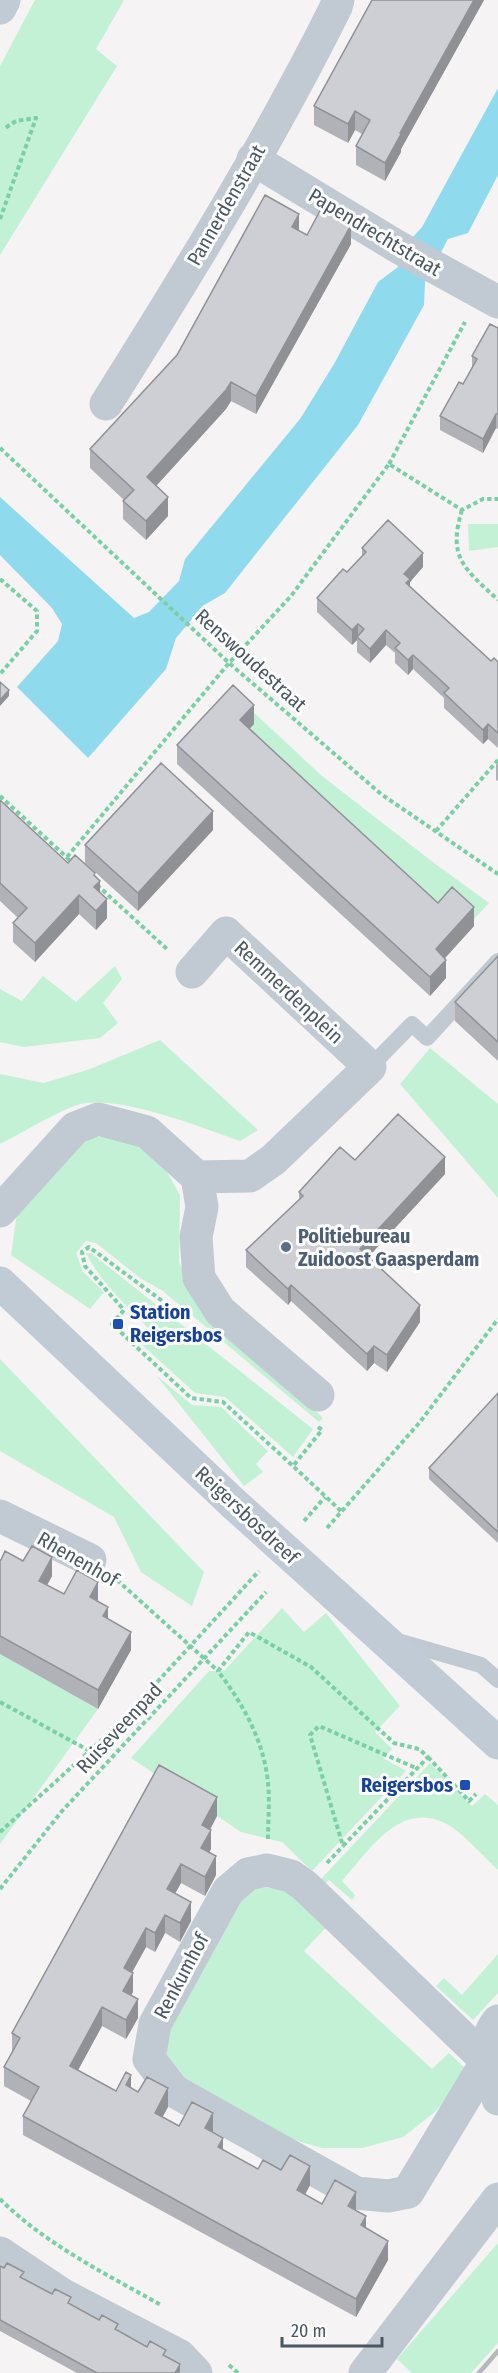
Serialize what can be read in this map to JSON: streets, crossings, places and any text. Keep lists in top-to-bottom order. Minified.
{"streets":{"street":["Pannerdenstraat","Papendrechtstraat","Remmerdenplein","Reigersbosdreef","Rhenenhof","Renkumhof"],"path":["Renswoudestraat","Ruiseveenpad"]},"crossings":[["Pannerdenstraat","Papendrechtstraat"],["Rhenenhof","Ruiseveenpad"],["Rhenenhof","Renkumhof"]],"places":{"other":["Politiebureau Zuidoost Gaasperdam"],"transit":["Station Reigersbos","Reigersbos"]},"scale_bar":"20 m"}
